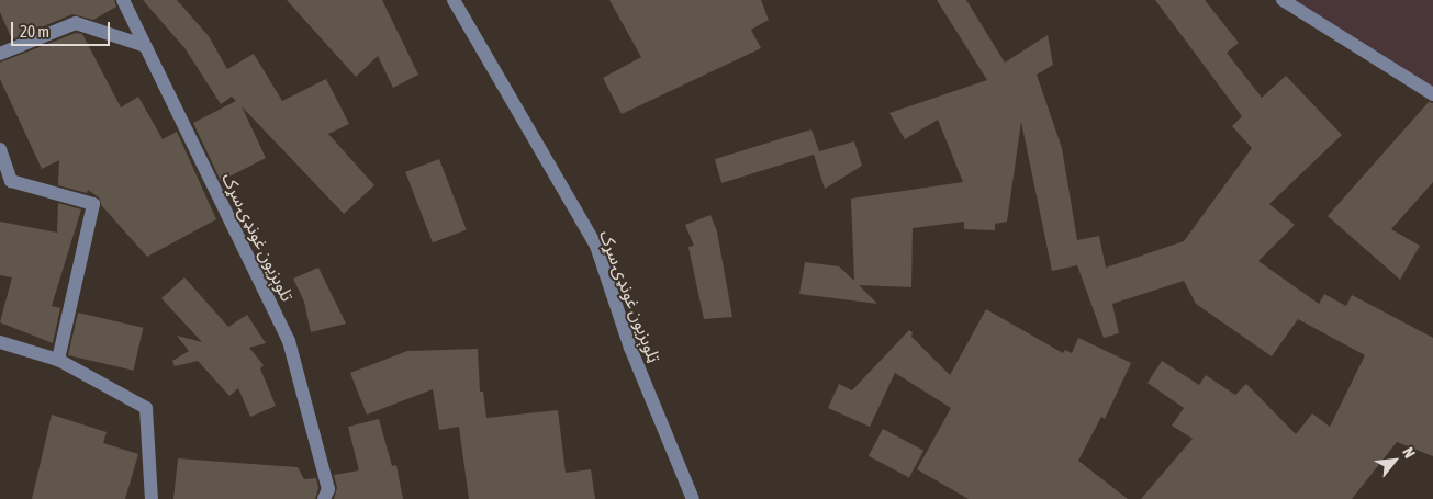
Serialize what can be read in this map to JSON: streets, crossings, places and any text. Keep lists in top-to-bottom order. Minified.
{"streets":{"street":["تلوېزيون غونډۍ سړک","ټلوېزيون غونډۍ سړک"]},"scale_bar":"20 m","north":"top right"}
